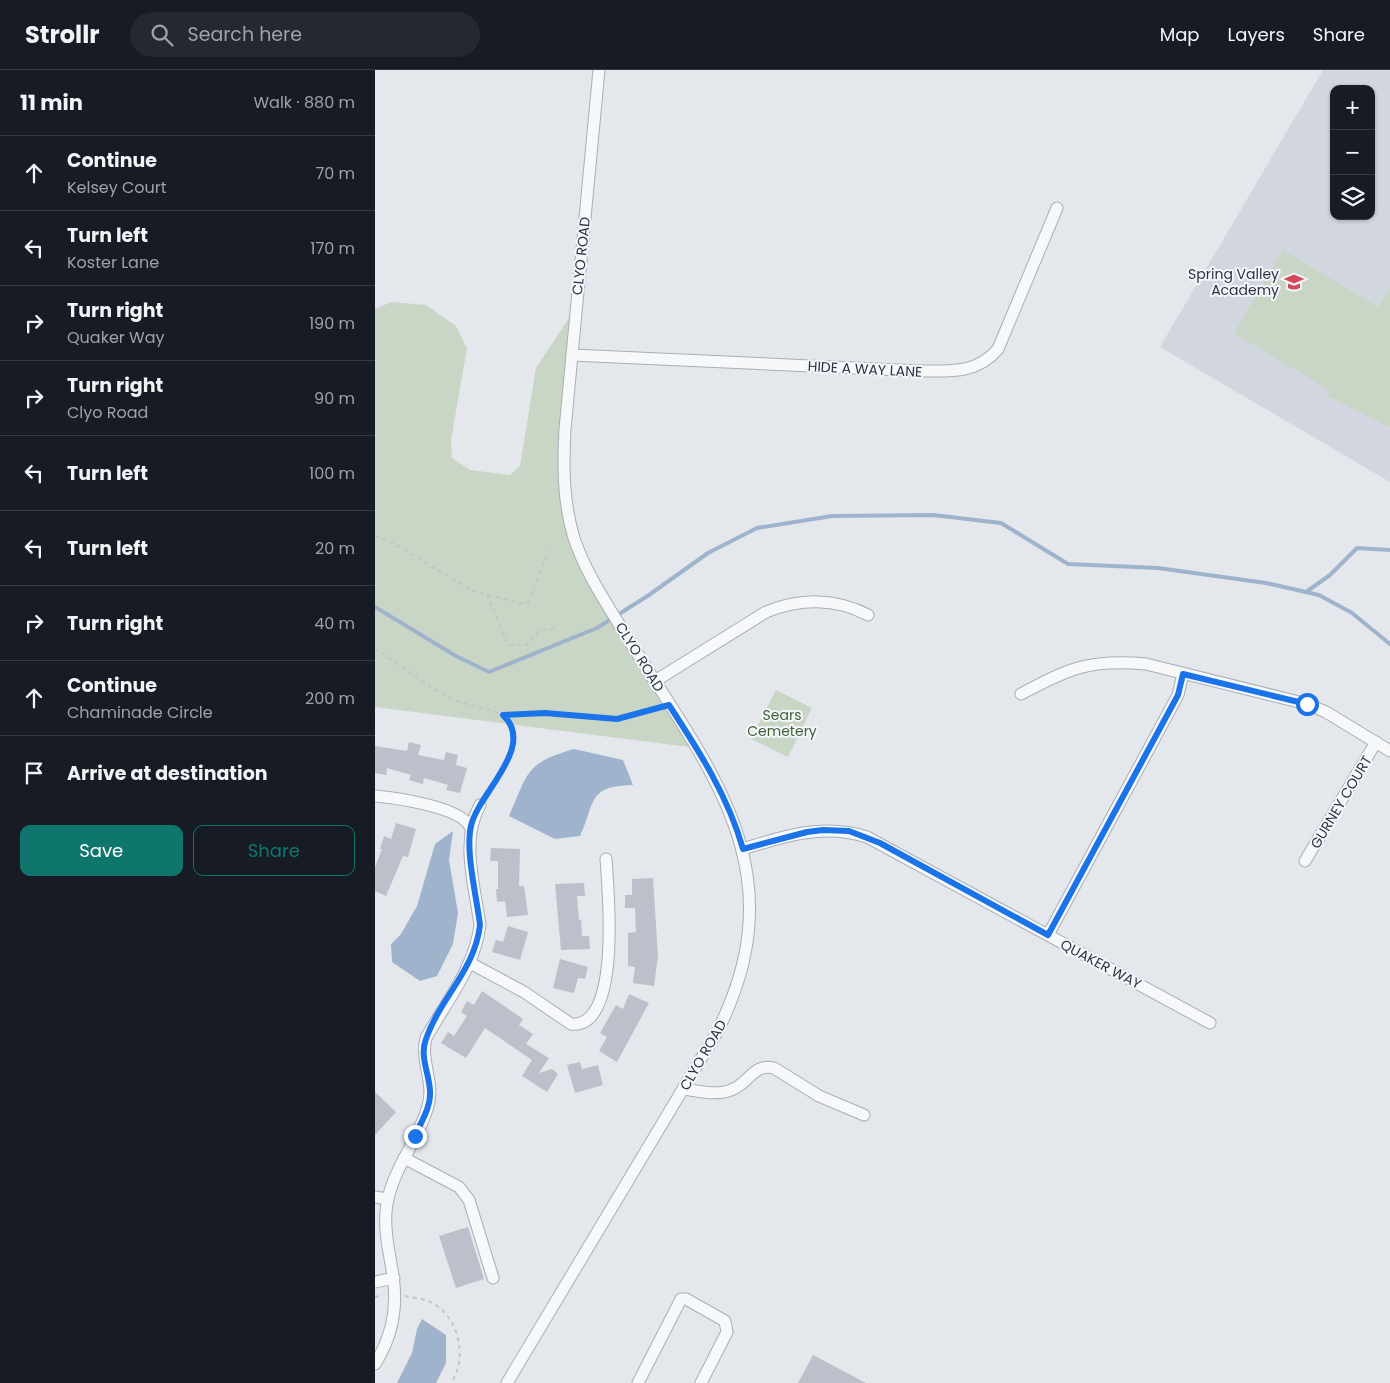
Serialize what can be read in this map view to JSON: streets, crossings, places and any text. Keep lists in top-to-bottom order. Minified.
{"streets":{"street":["CLYO ROAD","HIDE A WAY LANE","GURNEY COURT","QUAKER WAY"]},"crossings":[["CLYO ROAD","HIDE A WAY LANE"],["CLYO ROAD","QUAKER WAY"]],"parks":["Sears Cemetery"],"places":{"school or university":["Spring Valley Academy"]},"page":{"header":"Strollr","search":"Search here","nav":["Map","Layers","Share"],"heading":["11 min","Walk · 880 m"],"map_buttons":["+","−"],"list":[["Continue","Kelsey Court","70 m"],["Turn left","Koster Lane","170 m"],["Turn right","Quaker Way","190 m"],["Turn right","Clyo Road","90 m"],["Turn left","100 m"],["Turn left","20 m"],["Turn right","40 m"],["Continue","Chaminade Circle","200 m"],"Arrive at destination"],"buttons":["Save","Share"]}}
